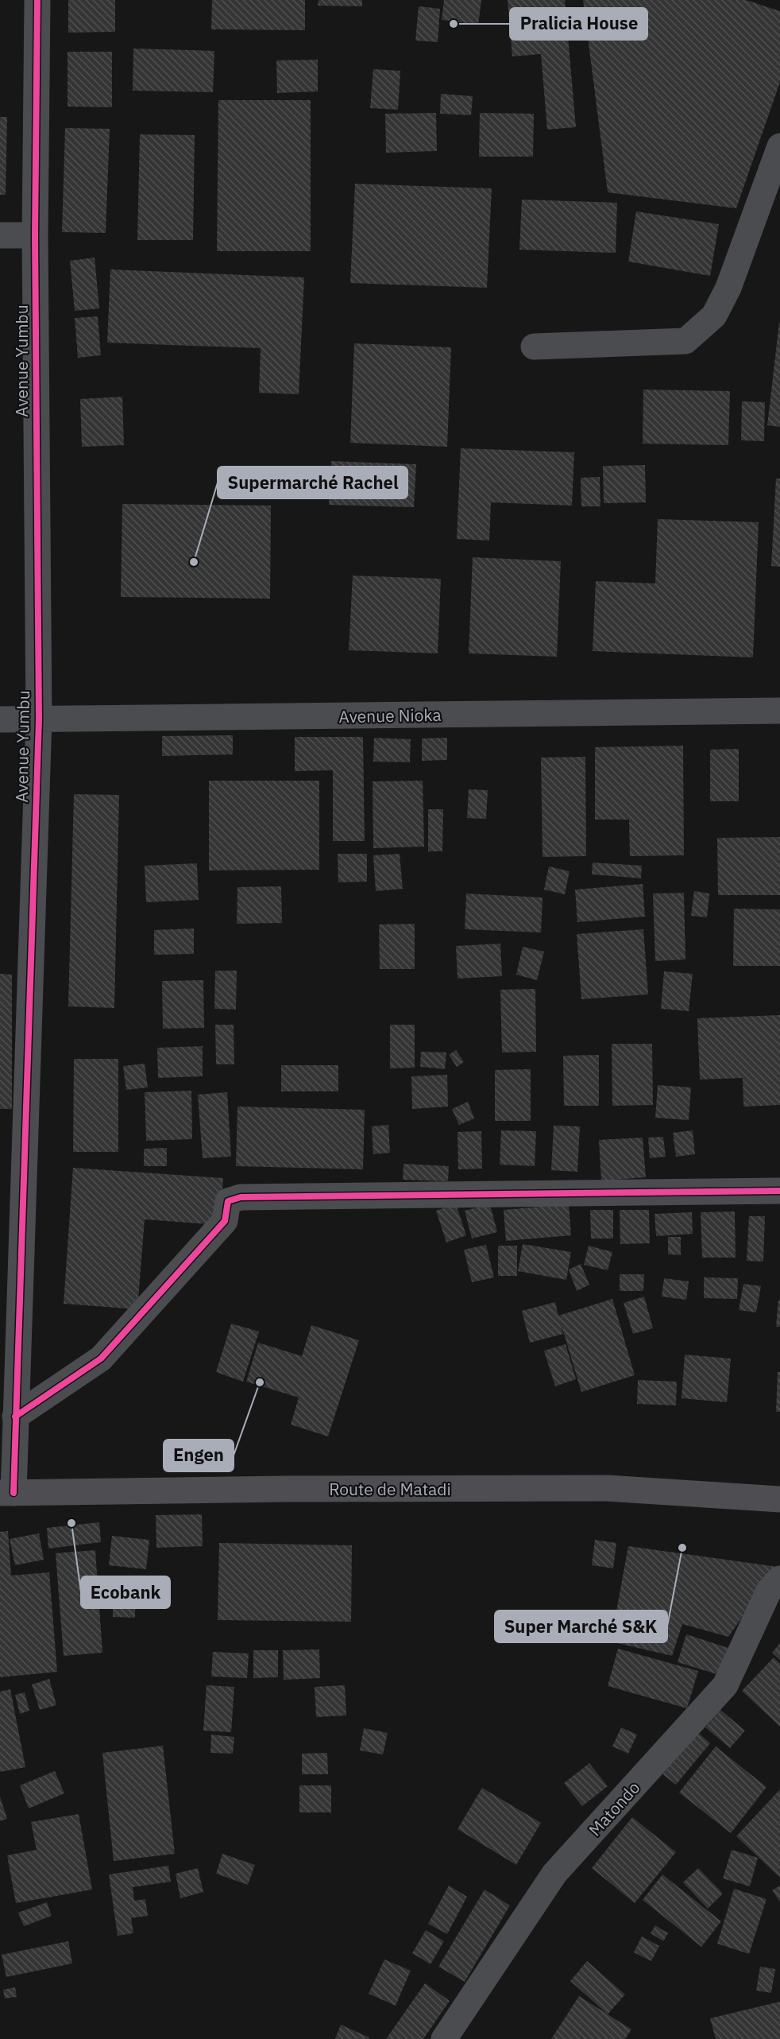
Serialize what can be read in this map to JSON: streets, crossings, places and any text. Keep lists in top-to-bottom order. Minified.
{"streets":{"highway":["Route de Matadi"],"street":["Avenue Yumbu","Avenue Nioka","Matondo"]},"crossings":[["Avenue Yumbu","Avenue Nioka"],["Avenue Yumbu","Route de Matadi"]],"places":["Pralicia House","Supermarché Rachel","Engen","Ecobank","Super Marché S&K"]}
